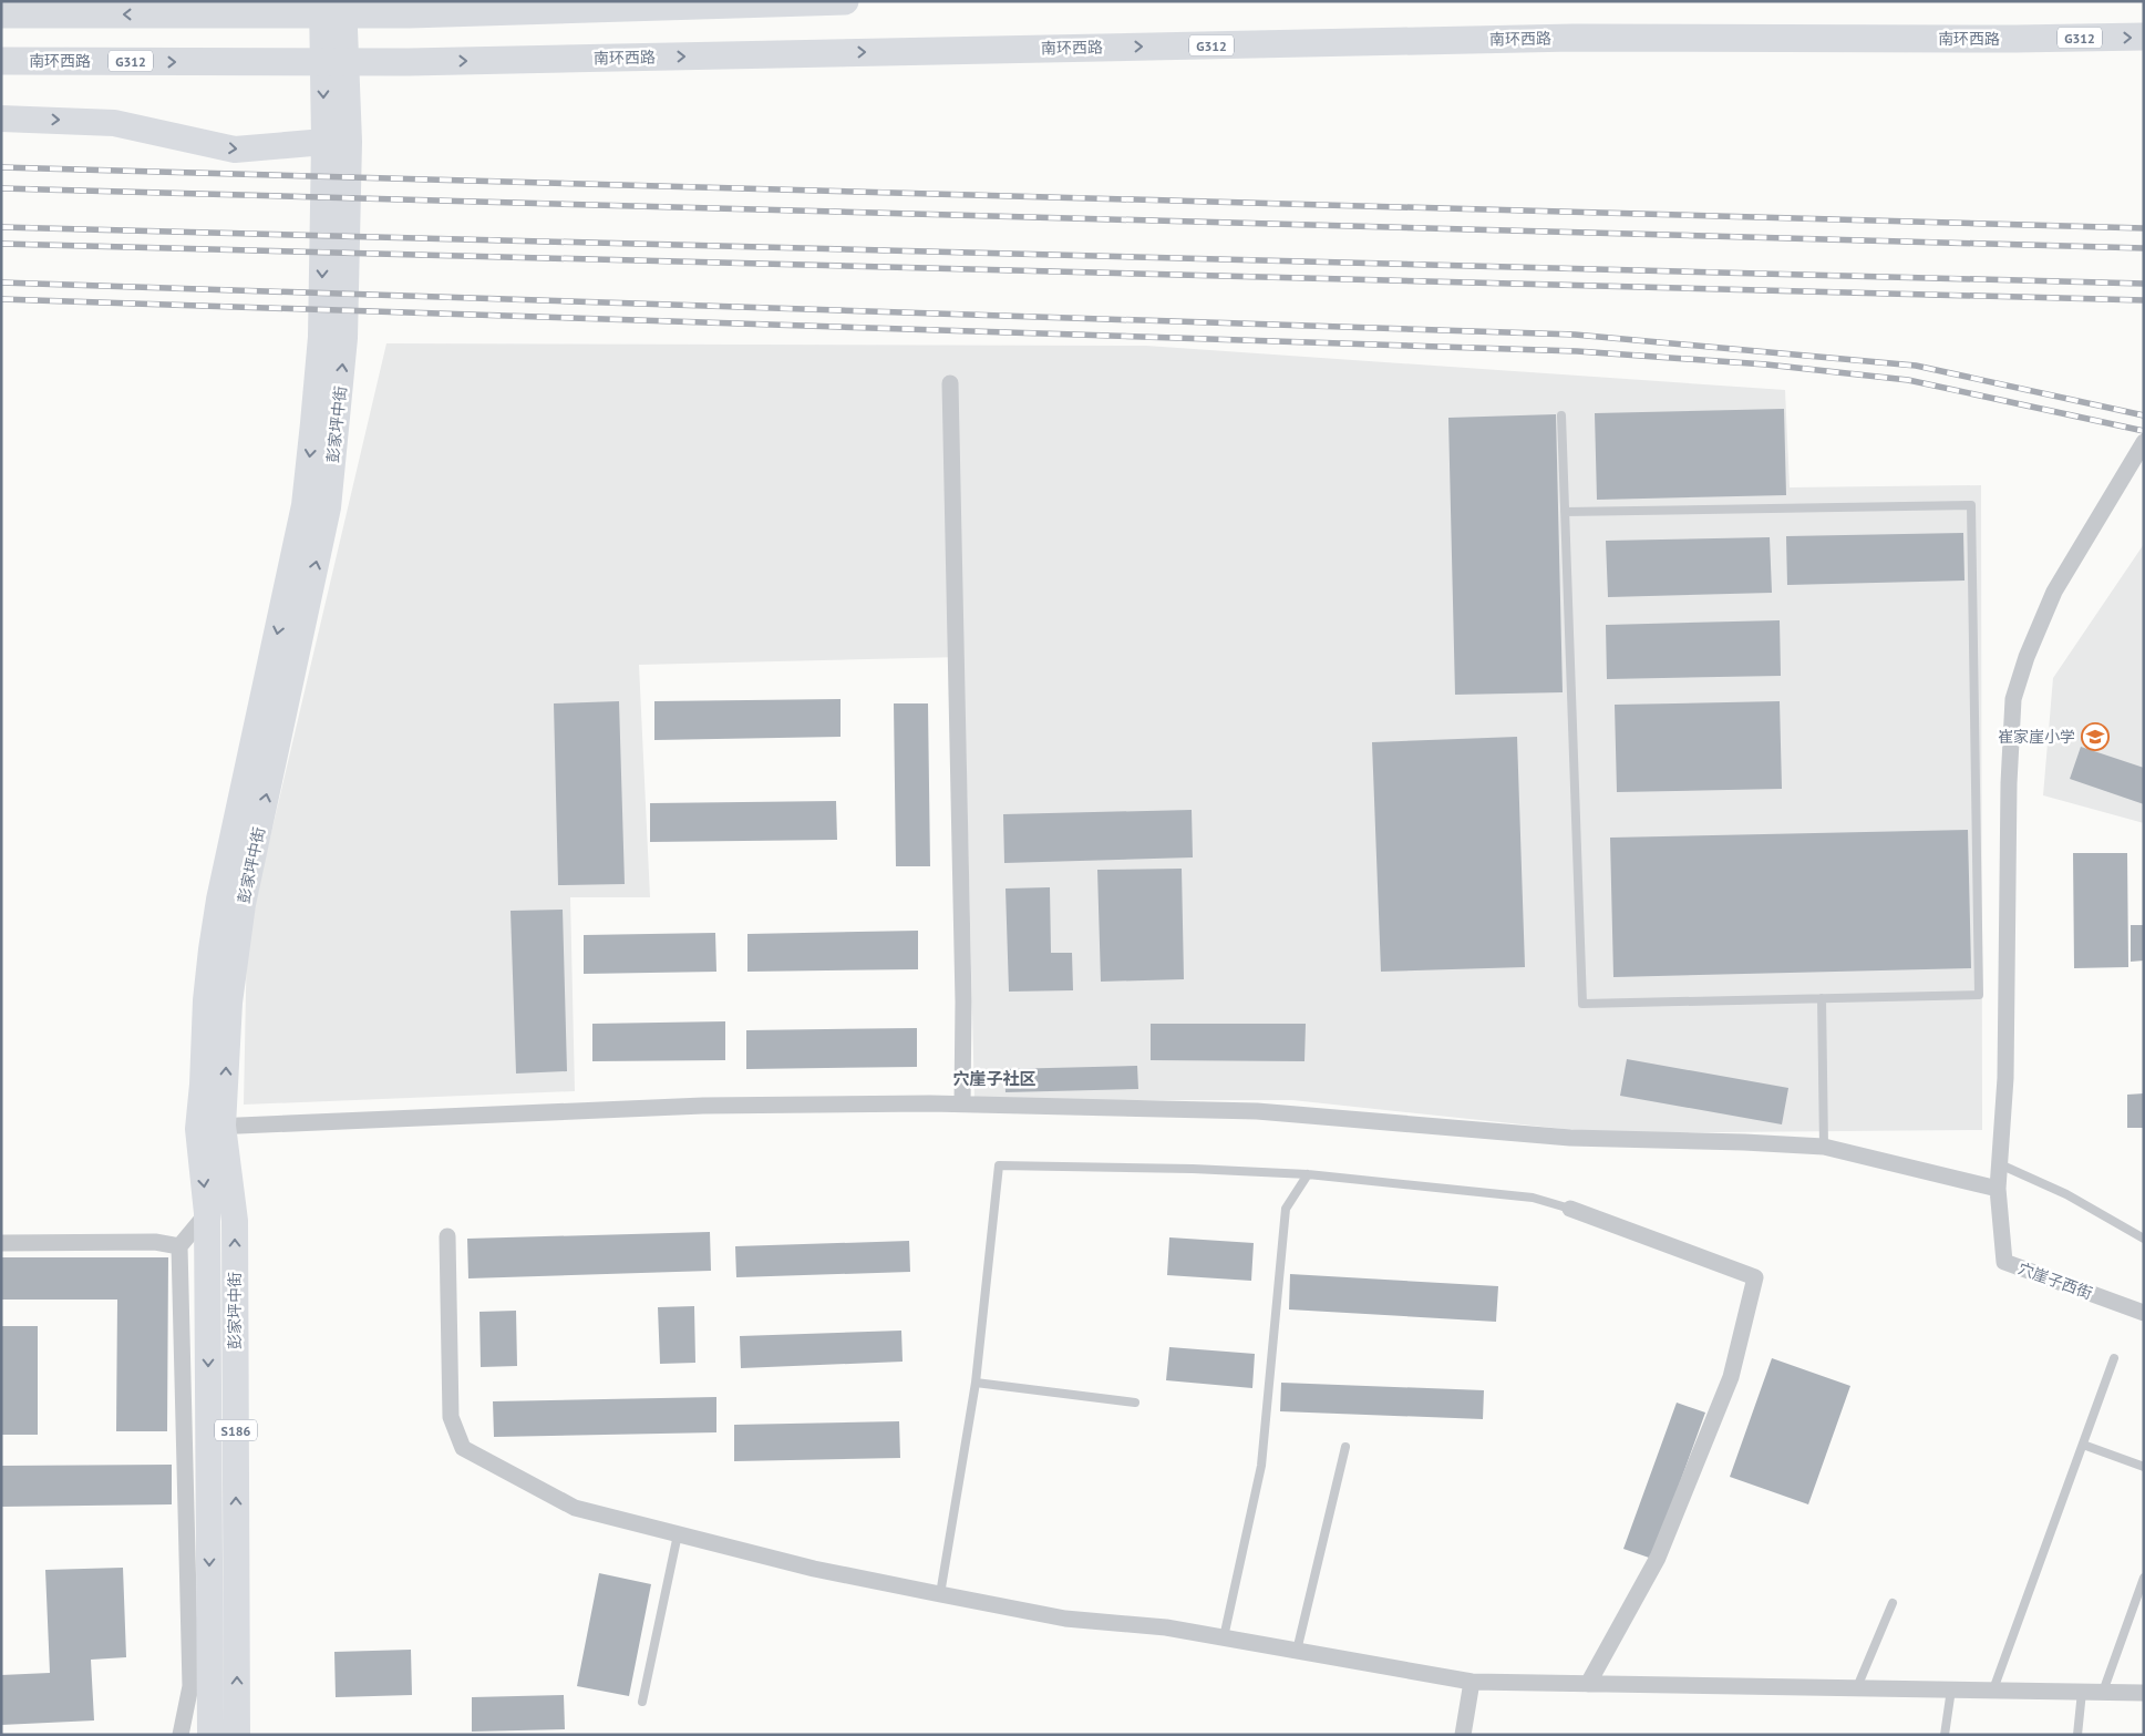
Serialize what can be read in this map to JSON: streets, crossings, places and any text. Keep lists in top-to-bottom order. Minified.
{"streets":{"highway":["G312","南环西路"],"main road":["彭家坪中街","S186"],"street":["穴崖子西街"]},"districts":["穴崖子社区"],"places":{"school or university":["崔家崖小学"]}}
